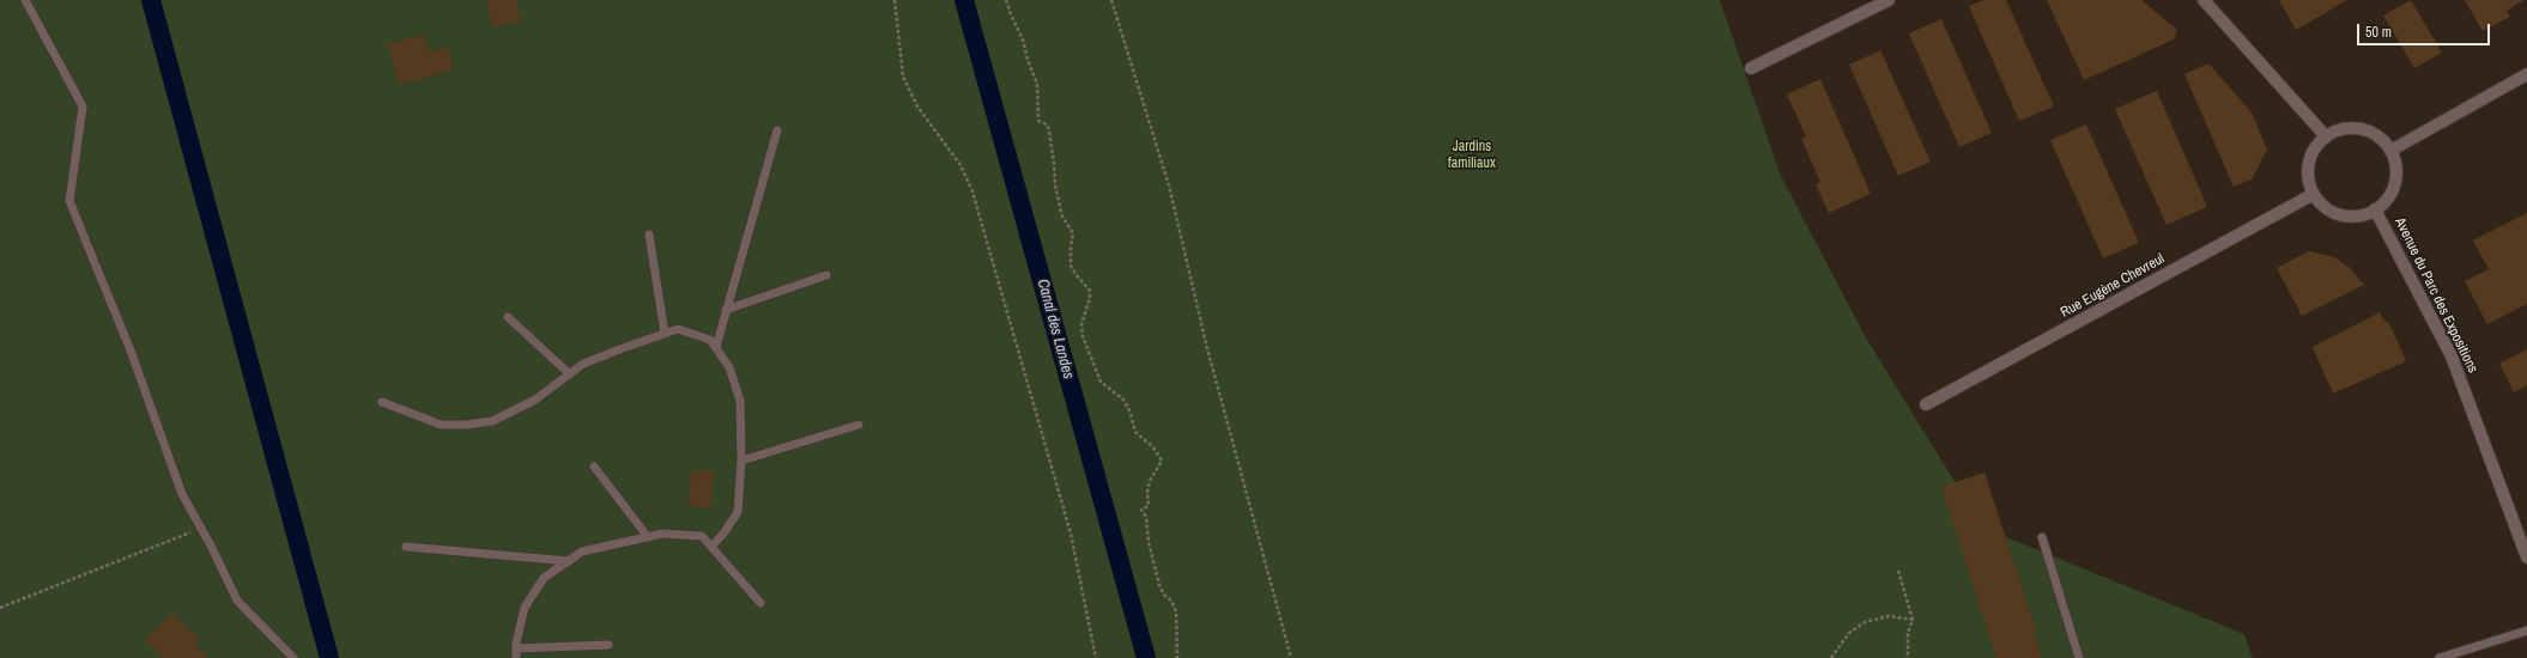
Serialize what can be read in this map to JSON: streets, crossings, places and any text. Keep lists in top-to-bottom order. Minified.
{"streets":{"street":["Rue Eugène Chevreul","Avenue du Parc des Expositions"]},"crossings":[["Rue Eugène Chevreul","Avenue du Parc des Expositions"]],"water":["Canal des Landes"],"parks":["Jardins familiaux"],"scale_bar":"50 m"}
